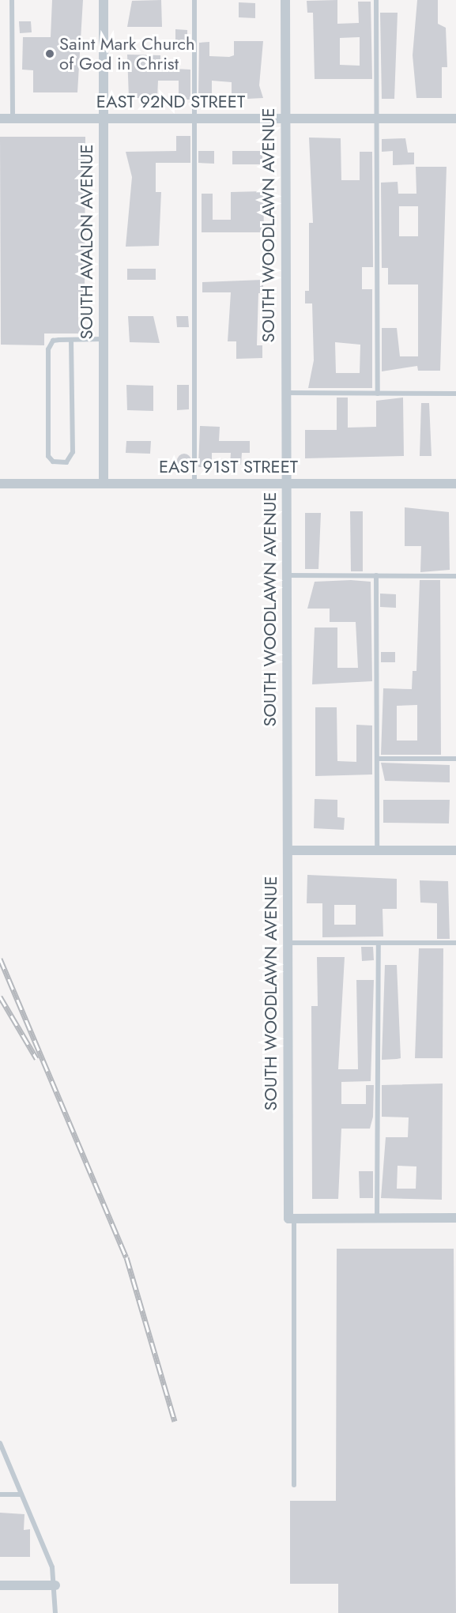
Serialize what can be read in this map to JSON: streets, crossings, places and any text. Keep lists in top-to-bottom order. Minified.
{"streets":{"street":["EAST 92ND STREET","SOUTH WOODLAWN AVENUE","SOUTH AVALON AVENUE","EAST 91ST STREET"]},"crossings":[["EAST 92ND STREET","SOUTH WOODLAWN AVENUE"],["EAST 92ND STREET","SOUTH AVALON AVENUE"],["SOUTH WOODLAWN AVENUE","EAST 91ST STREET"],["SOUTH AVALON AVENUE","EAST 91ST STREET"]],"places":["Saint Mark Church of God in Christ"]}
